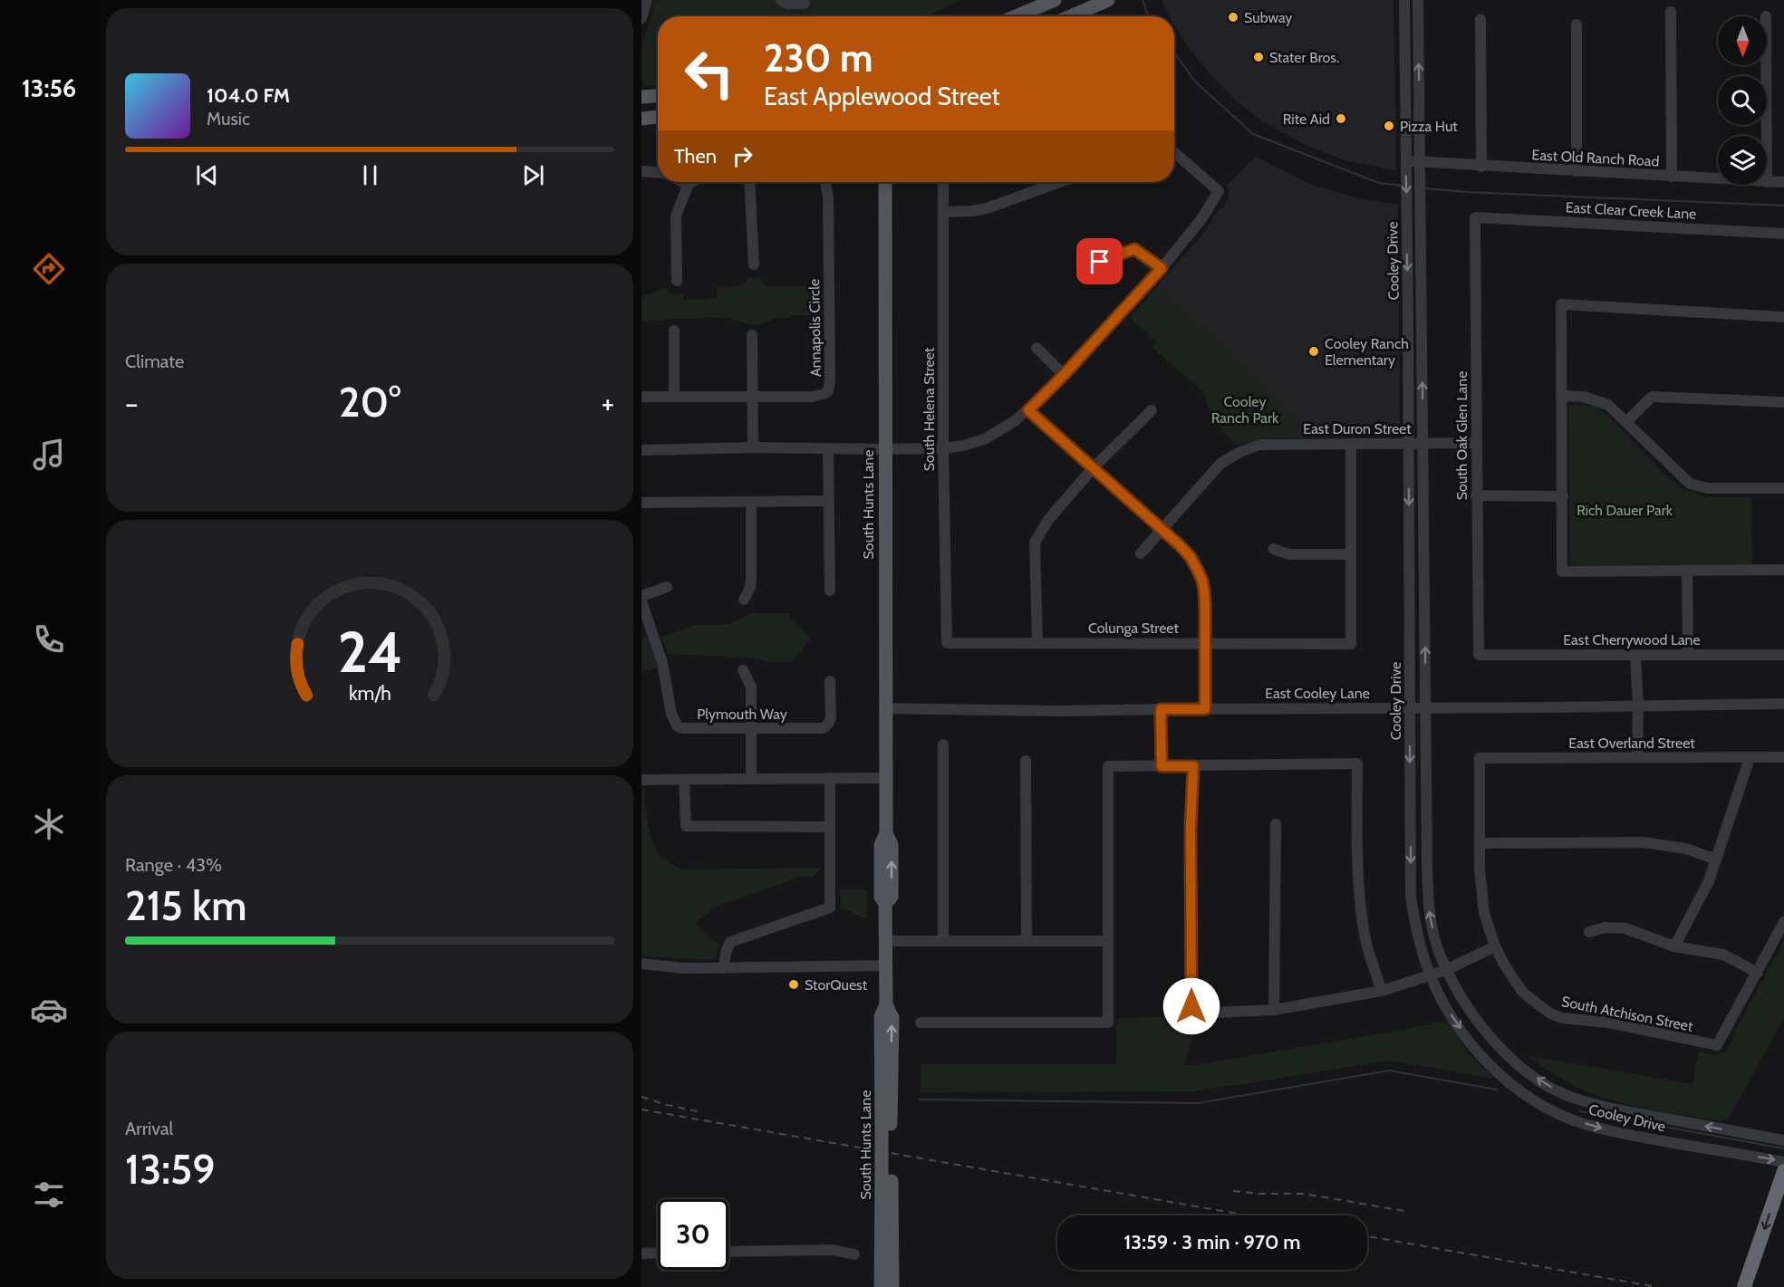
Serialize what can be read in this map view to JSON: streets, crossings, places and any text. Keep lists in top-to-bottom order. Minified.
{"streets":{"main road":["South Hunts Lane"],"street":["East Old Ranch Road","East Clear Creek Lane","Cooley Drive","Annapolis Circle","South Helena Street","East Duron Street","South Oak Glen Lane","Colunga Street","East Cherrywood Lane","East Cooley Lane","Plymouth Way","East Overland Street","South Atchison Street"]},"crossings":[["East Old Ranch Road","Cooley Drive"],["East Clear Creek Lane","South Oak Glen Lane"],["Cooley Drive","East Duron Street"],["Cooley Drive","East Cooley Lane"],["South Helena Street","Colunga Street"],["East Duron Street","South Oak Glen Lane"],["South Oak Glen Lane","East Cherrywood Lane"],["South Hunts Lane","East Cooley Lane"],["East Overland Street","South Atchison Street"]],"parks":["Cooley Ranch Park","Rich Dauer Park"],"places":["Subway","Stater Bros.","Rite Aid","Pizza Hut","Cooley Ranch Elementary","StorQuest"],"north":"bottom","page":{"tabs":"13:56","turn":["230 m","East Applewood Street"],"song":["104.0 FM","Music"],"then":"Then","tile":["Climate",["Range · 43%","215 km"],["Arrival","13:59"]],"heat":["−","20°","+"],"limit":"30","trip":"13:59 · 3 min · 970 m","gauge":["24","km/h"]}}
